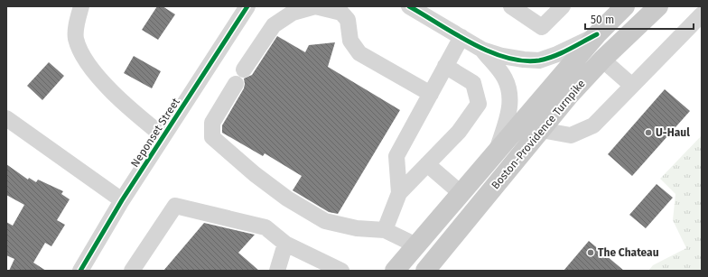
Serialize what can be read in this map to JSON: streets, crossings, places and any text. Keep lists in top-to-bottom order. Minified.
{"streets":{"main road":["Boston-Providence Turnpike"],"street":["Neponset Street"]},"places":["U-Haul","The Chateau"],"scale_bar":"50 m"}
